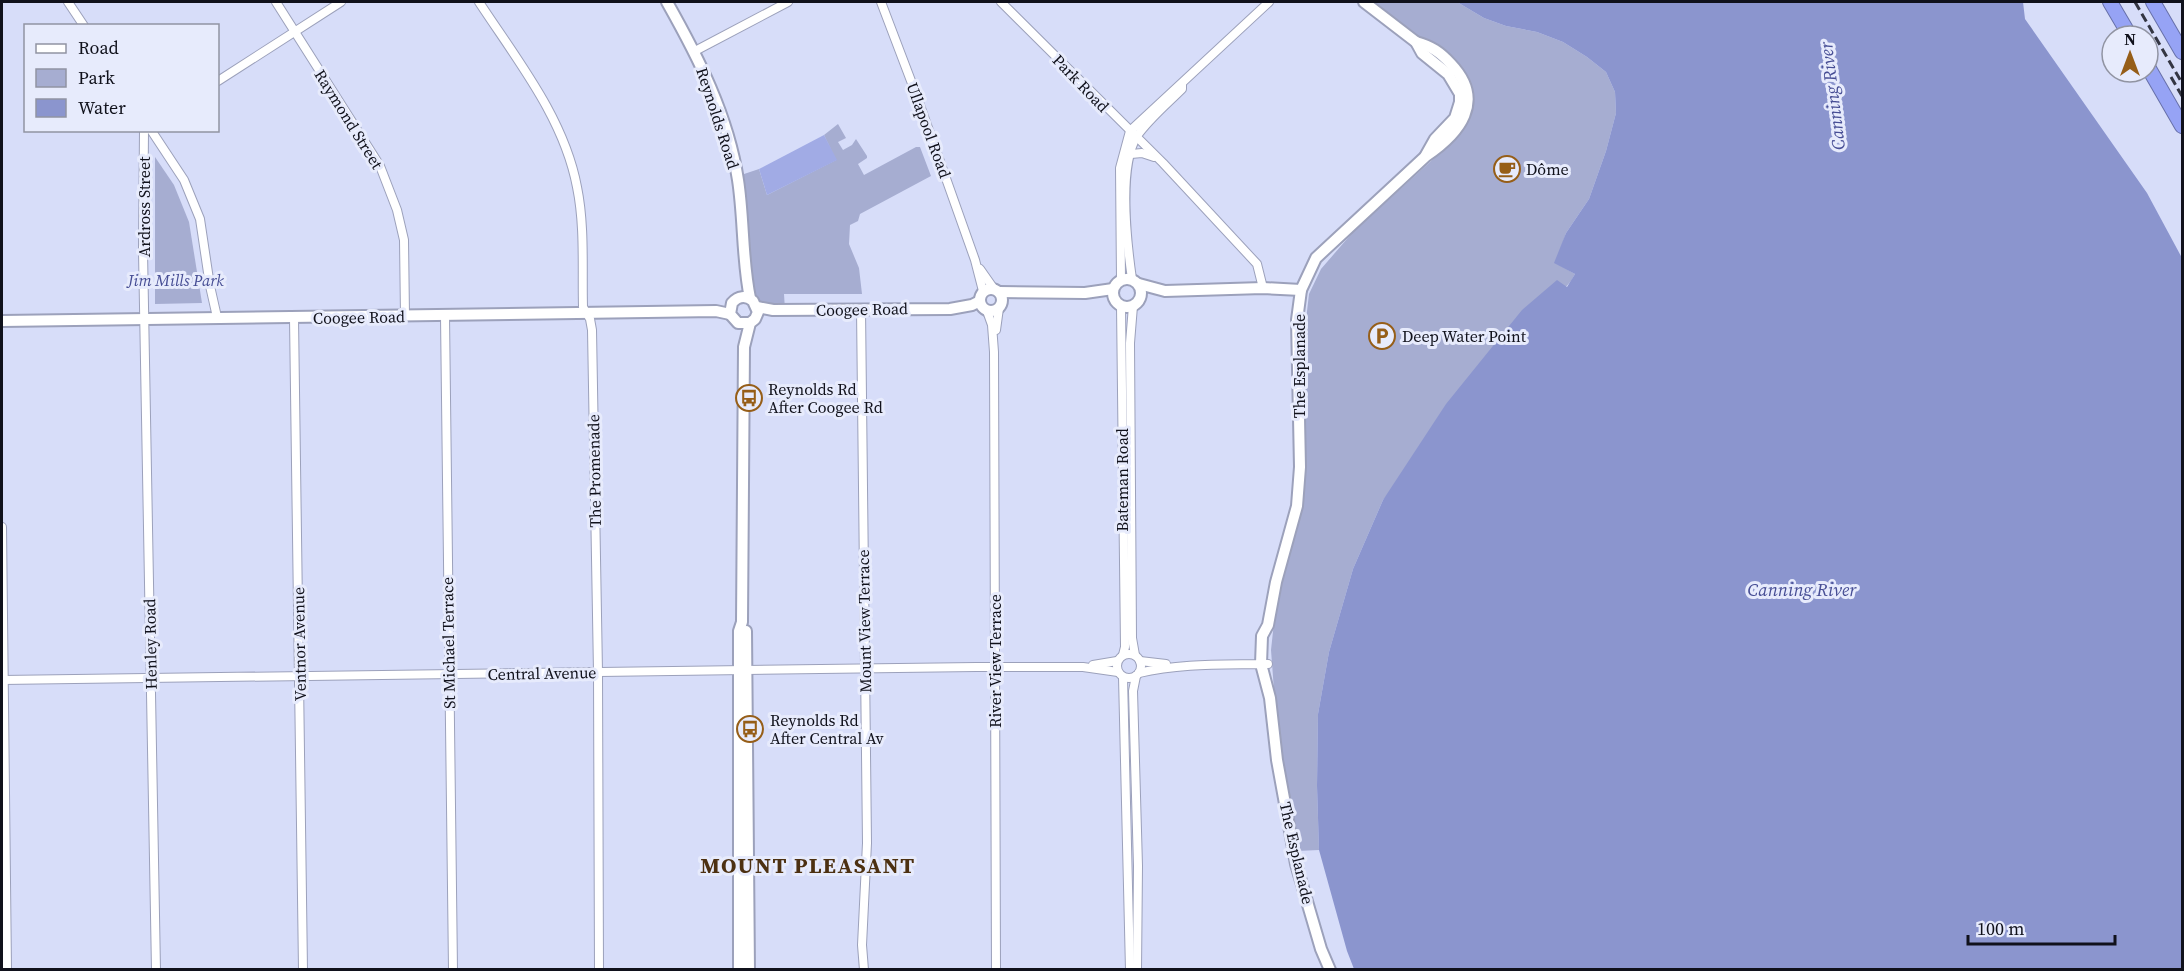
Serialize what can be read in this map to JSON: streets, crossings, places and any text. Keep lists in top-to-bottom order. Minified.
{"streets":{"street":["Park Road","Reynolds Road","Raymond Street","Ullapool Road","Ardross Street","Coogee Road","The Esplanade","The Promenade","Bateman Road","Mount View Terrace","St Michael Terrace","Henley Road","Ventnor Avenue","River View Terrace","Central Avenue"]},"crossings":[["Park Road","Bateman Road"],["Reynolds Road","Coogee Road"],["Raymond Street","Coogee Road"],["Ullapool Road","Coogee Road"],["Ullapool Road","River View Terrace"],["Ardross Street","Coogee Road"],["Ardross Street","Henley Road"],["Coogee Road","The Promenade"],["Coogee Road","Bateman Road"],["Coogee Road","Mount View Terrace"],["Coogee Road","St Michael Terrace"],["Coogee Road","Henley Road"],["Coogee Road","Ventnor Avenue"],["Coogee Road","River View Terrace"],["The Promenade","Central Avenue"],["Bateman Road","Central Avenue"],["Mount View Terrace","Central Avenue"],["St Michael Terrace","Central Avenue"],["Henley Road","Central Avenue"],["Ventnor Avenue","Central Avenue"],["River View Terrace","Central Avenue"]],"districts":["MOUNT PLEASANT"],"water":["Canning River"],"parks":["Jim Mills Park"],"places":{"cafe":["Dôme"],"parking":["Deep Water Point"],"bus stop":["Reynolds Rd After Coogee Rd","Reynolds Rd After Central Av"]},"legend":["Road","Park","Water"],"scale_bar":"100 m","north":"top"}
